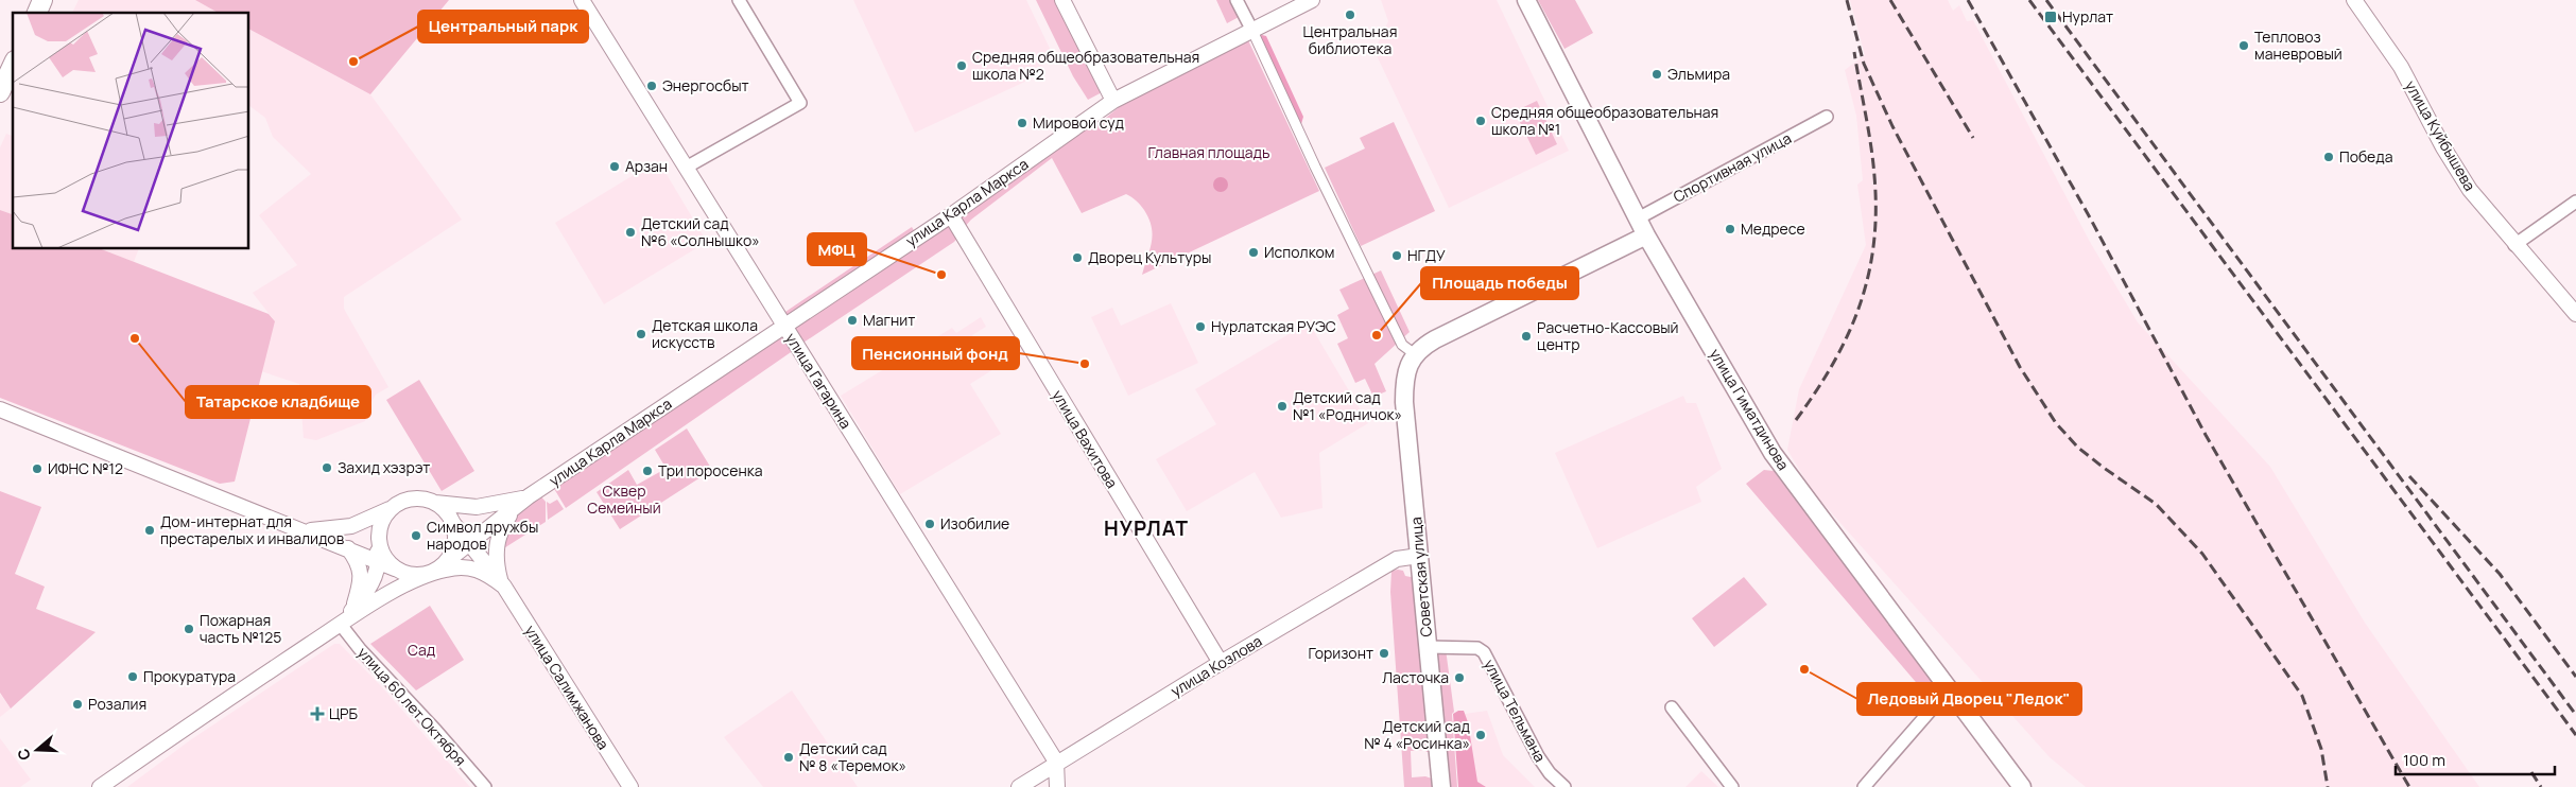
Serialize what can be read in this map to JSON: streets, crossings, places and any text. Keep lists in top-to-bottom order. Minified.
{"streets":{"main road":["улица Гиматдинова","Советская улица"],"street":["улица Куйбышева","Спортивная улица","улица Карла Маркса","улица Гагарина","улица Вахитова","улица Козлова","улица Салимжанова","улица 60 лет Октября","улица Тельмана"]},"crossings":[["Спортивная улица","улица Гиматдинова"],["улица Карла Маркса","улица Гагарина"],["улица Карла Маркса","улица Вахитова"],["улица Гагарина","улица Козлова"],["улица Вахитова","улица Козлова"],["Советская улица","улица Козлова"],["Советская улица","улица Тельмана"]],"districts":["НУРЛАТ"],"parks":["Главная площадь","Сквер Семейный","Сад"],"places":{"other":["Центральная библиотека","Тепловоз маневровый","Центральный парк","Средняя общеобразовательная школа №2","Эльмира","Энергосбыт","Средняя общеобразовательная школа №1","Мировой суд","Победа","Арзан","Медресе","Детский сад №6 «Солнышко»","Исполком","НГДУ","Дворец Культуры","МФЦ","Магнит","Нурлатская РУЭС","Детская школа искусств","Площадь победы","Расчетно-Кассовый центр","Татарское кладбище","Пенсионный фонд","Детский сад №1 «Родничок»","Захид хэзрэт","ИФНС №12","Три поросенка","Изобилие","Дом-интернат для престарелых и инвалидов","Символ дружбы народов","Пожарная часть №125","Горизонт","Ледовый Дворец \"Ледок\"","Прокуратура","Ласточка","Розалия","Детский сад № 4 «Росинка»","Детский сад № 8 «Теремок»"],"transit":["Нурлат"],"health":["ЦРБ"]},"scale_bar":"100 m","north":"left"}
